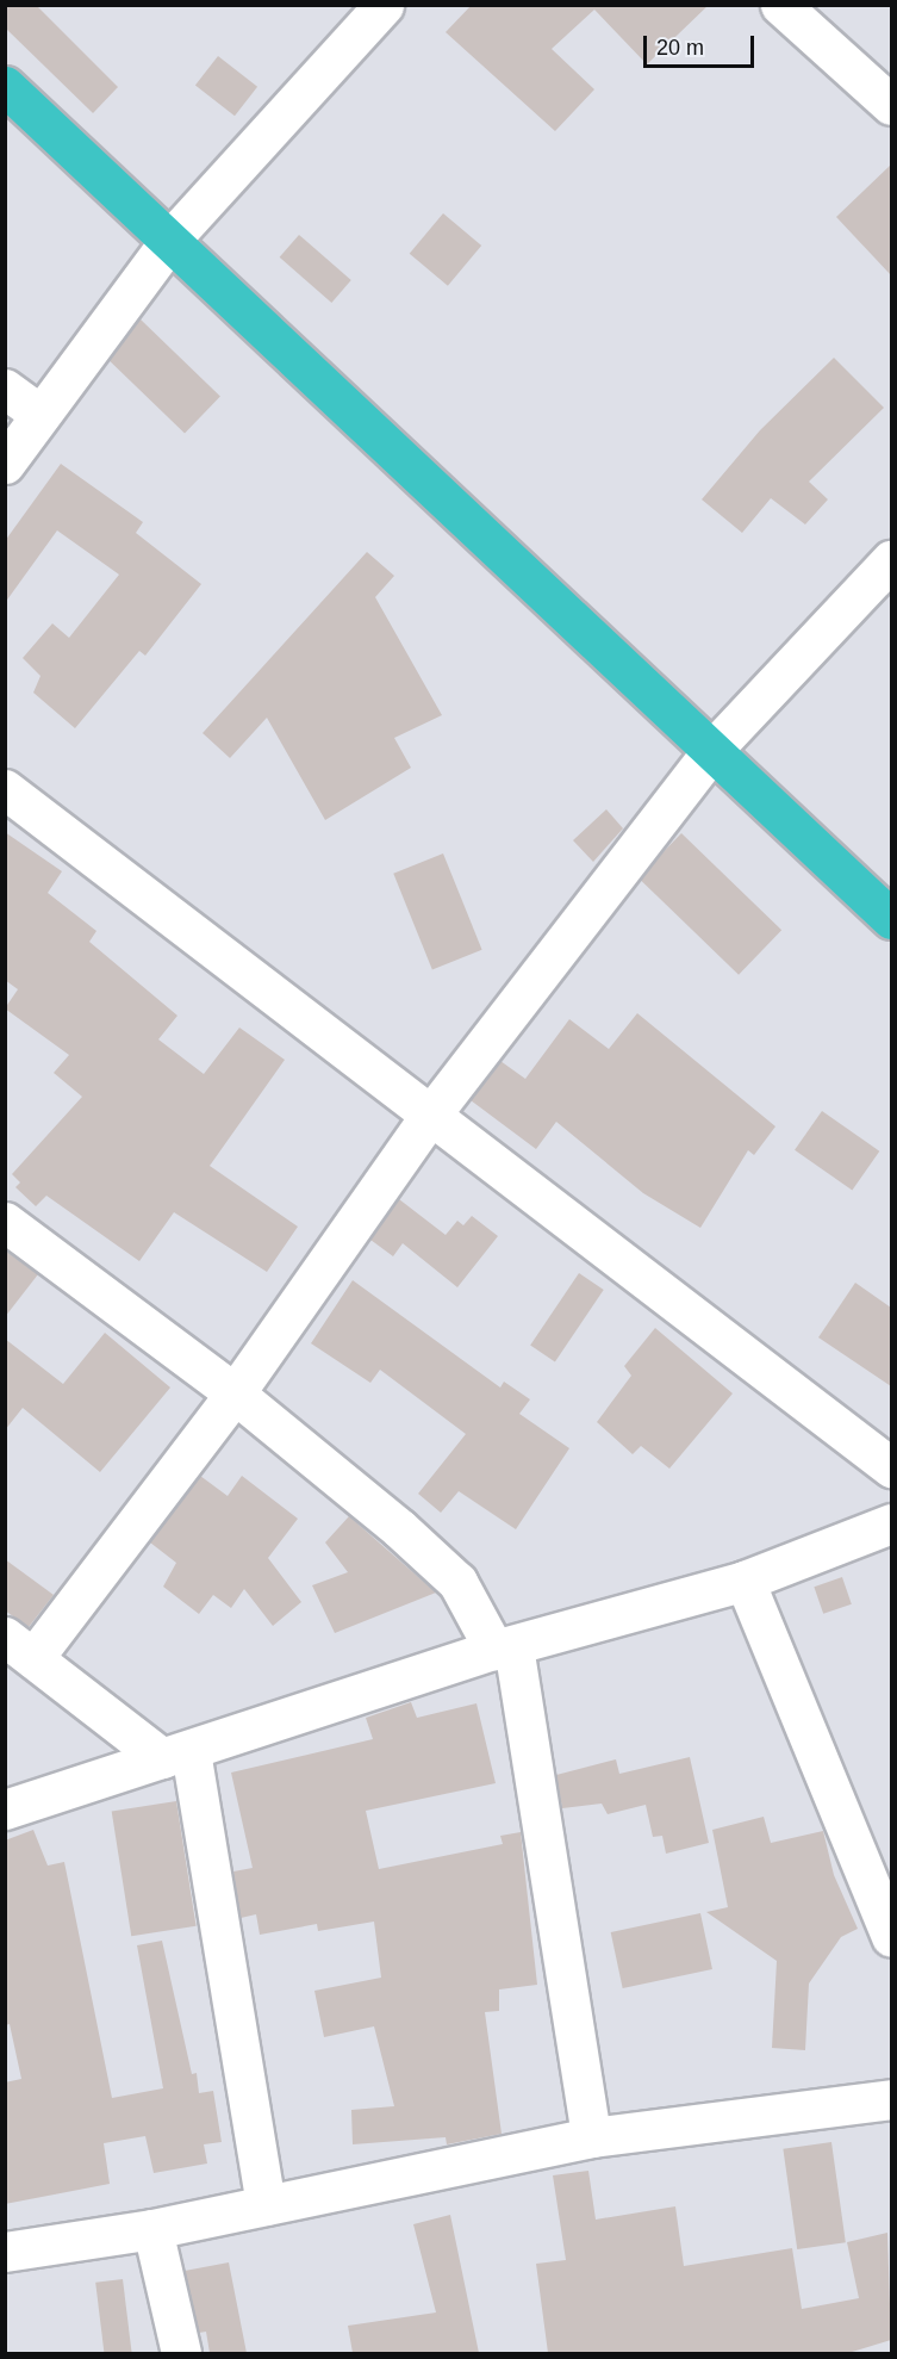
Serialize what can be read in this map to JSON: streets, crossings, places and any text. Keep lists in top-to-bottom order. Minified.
{"scale_bar":"20 m"}
